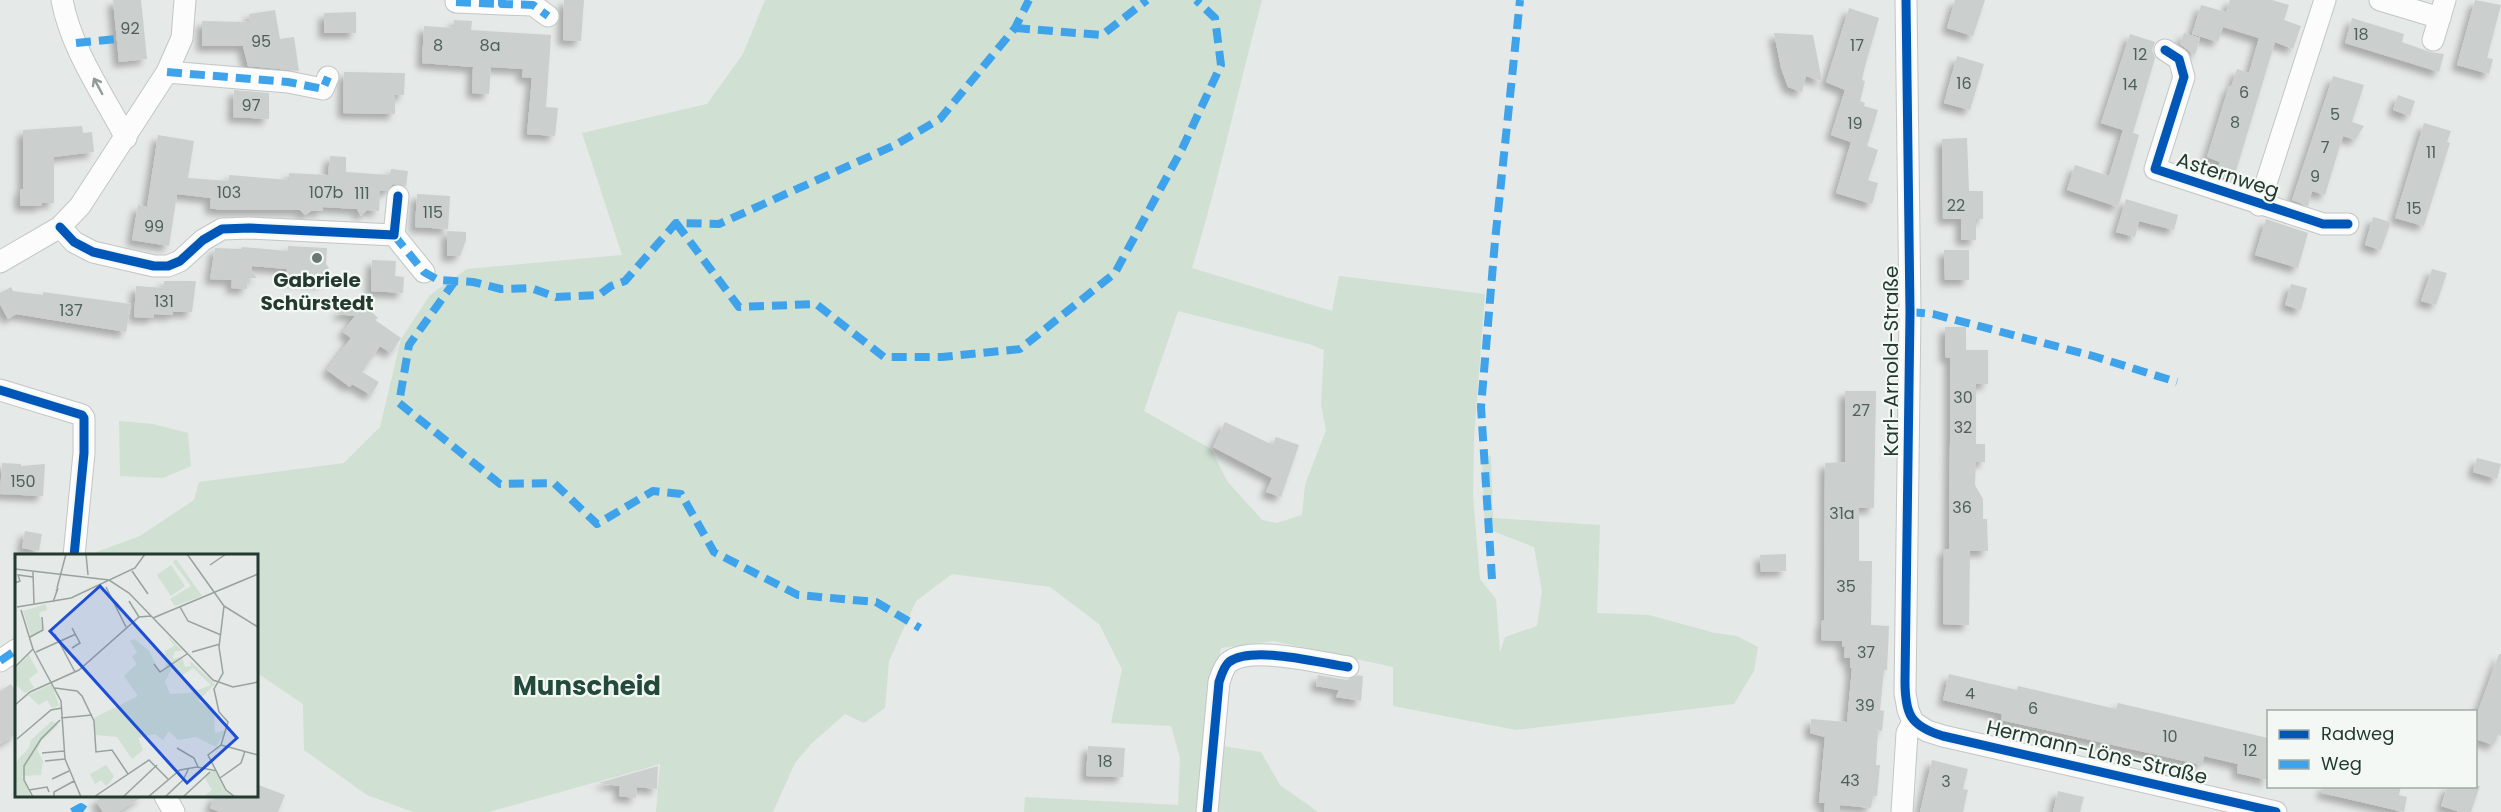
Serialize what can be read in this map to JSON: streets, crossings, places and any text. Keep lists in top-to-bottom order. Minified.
{"streets":{"street":["Asternweg","Karl-Arnold-Straße","Hermann-Löns-Straße"]},"crossings":[["Karl-Arnold-Straße","Hermann-Löns-Straße"]],"districts":["Munscheid"],"places":["Gabriele Schürstedt"],"house_numbers":["92","18","95","8","8a","17","12","16","14","6","97","5","8","19","7","11","9","103","107b","111","22","15","115","99","131","137","30","27","32","150","36","31a","35","37","4","39","6","10","12","18","43","3"],"legend":["Radweg","Weg"]}
